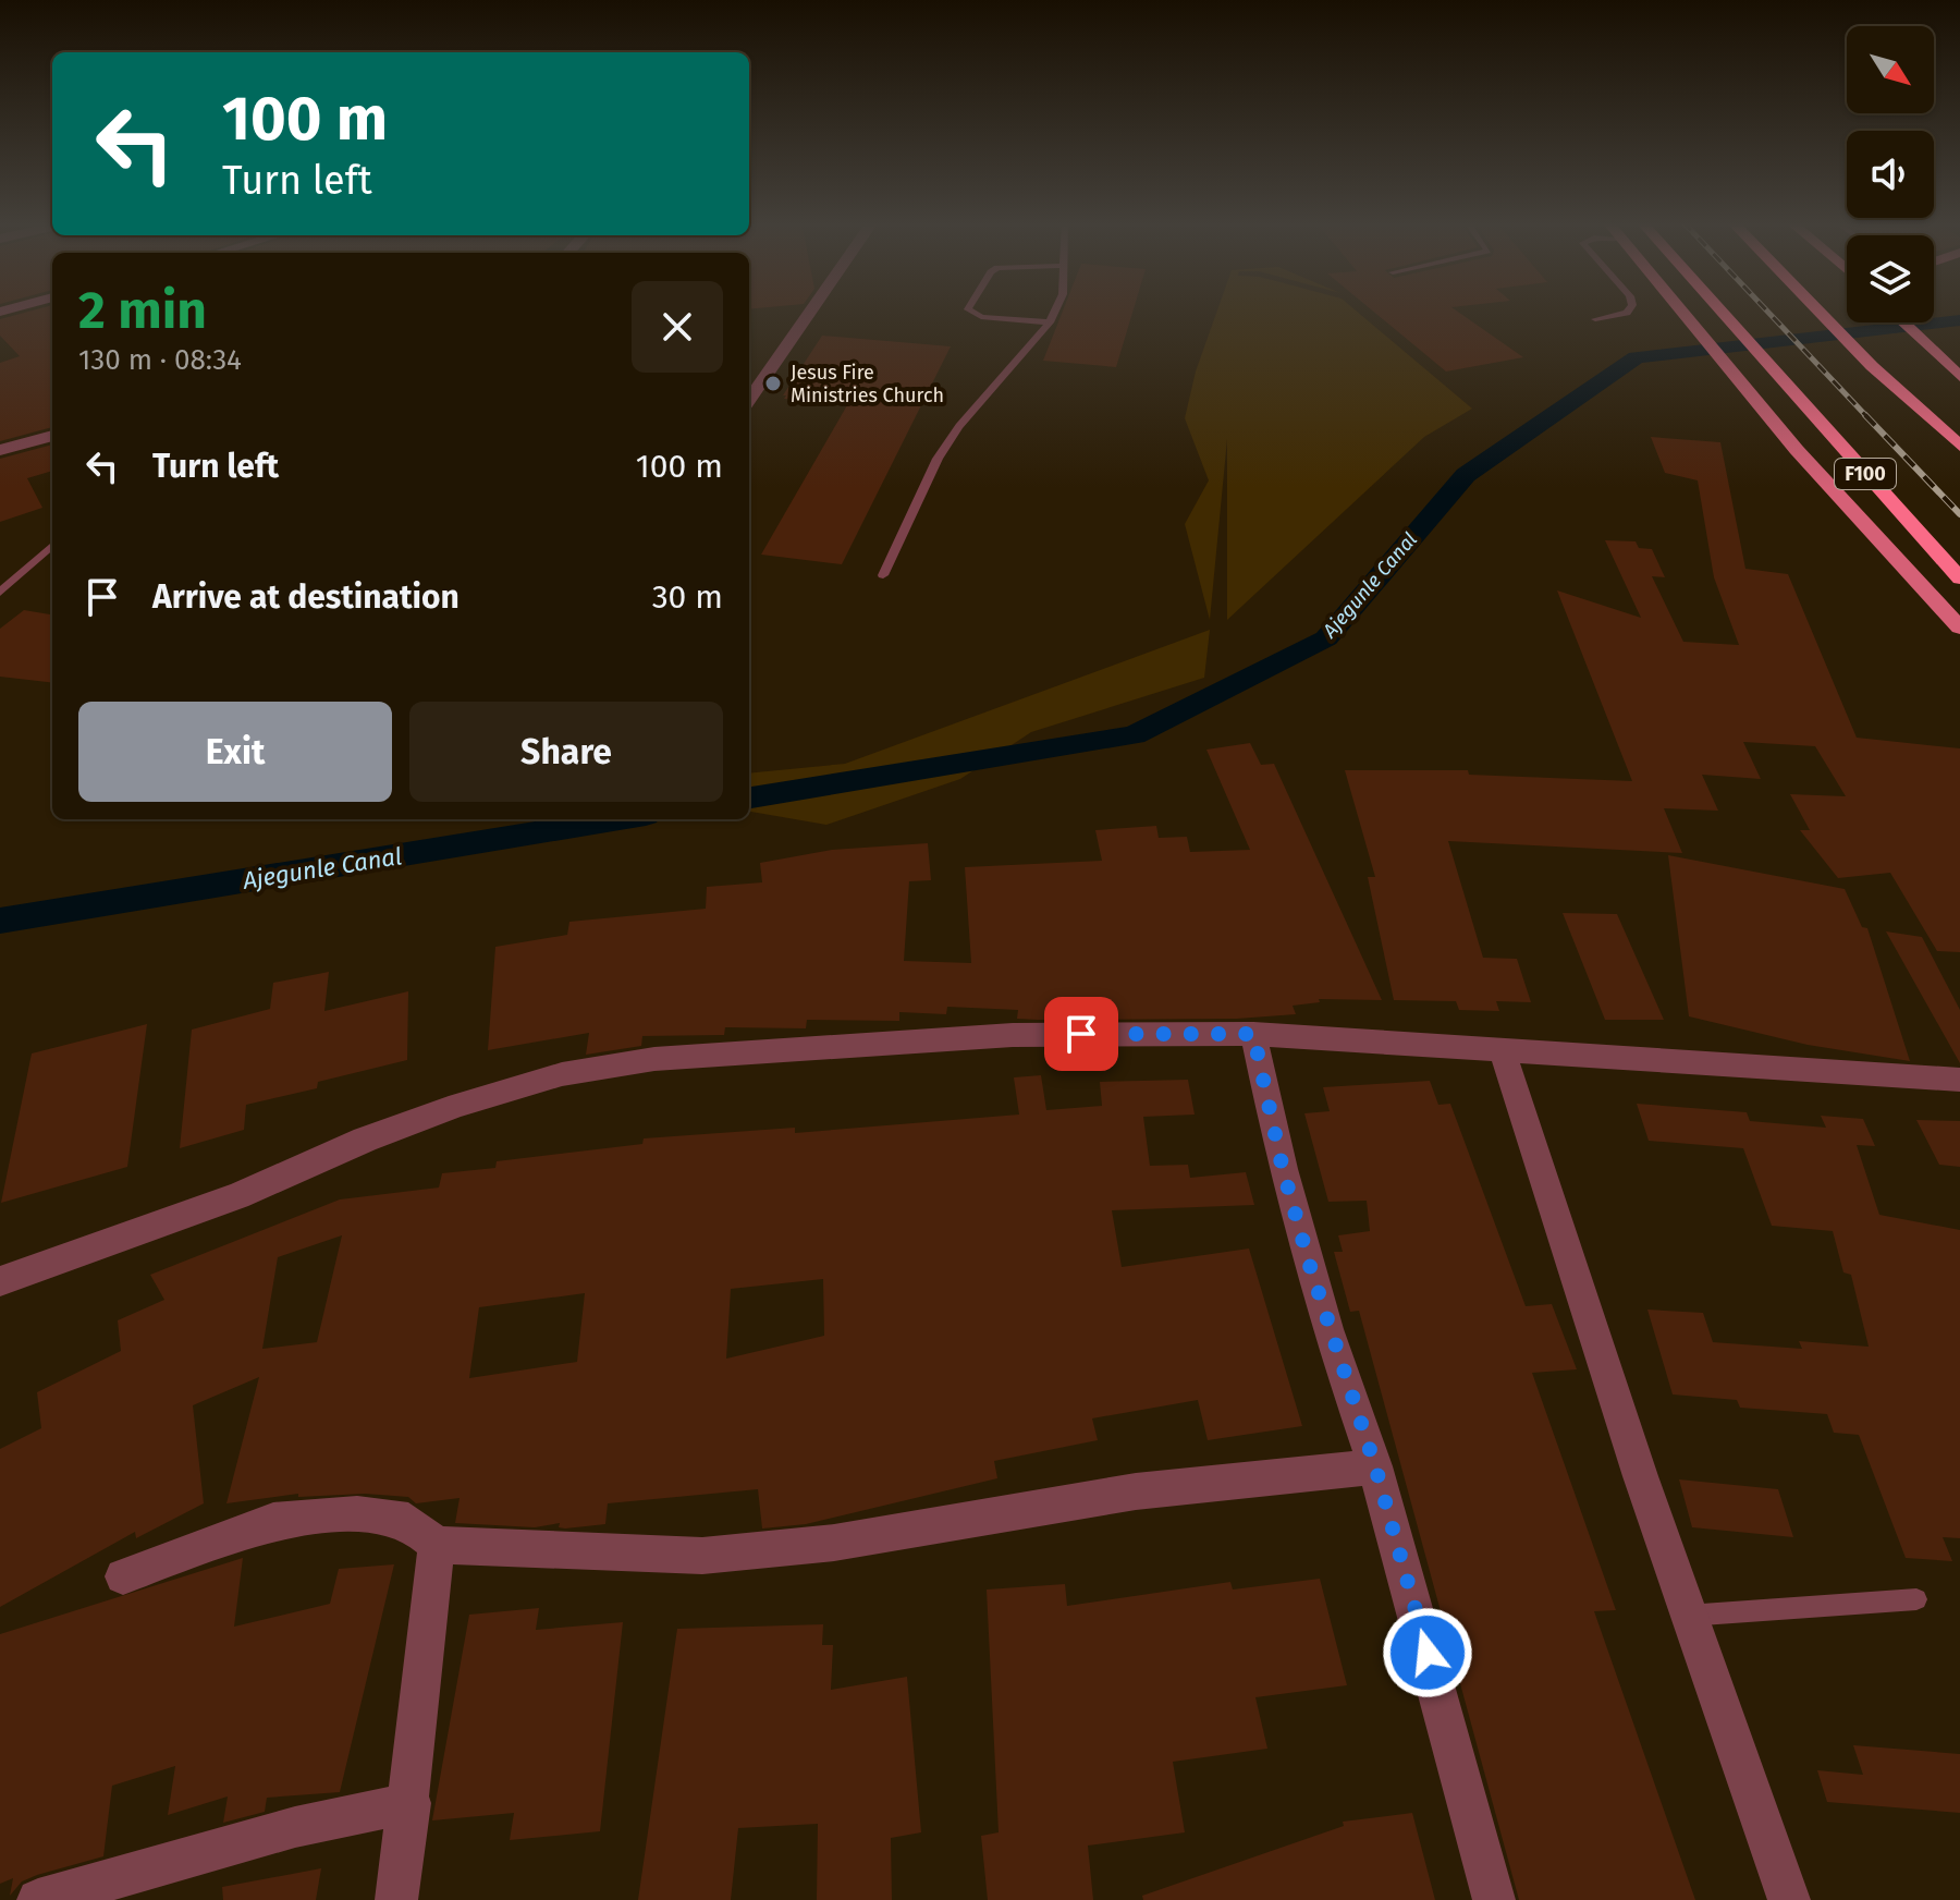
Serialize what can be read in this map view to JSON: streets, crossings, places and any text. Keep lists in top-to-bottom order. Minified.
{"streets":{"highway":["F100"]},"water":["Ajegunle Canal"],"places":["Jesus Fire Ministries Church"],"north":"bottom right","page":{"turn":["100 m","Turn left"],"heading":["2 min","130 m · 08:34"],"list":[{"name":"Turn left","value":"100 m"},{"name":"Arrive at destination","value":"30 m"}],"buttons":["Exit","Share"]}}
